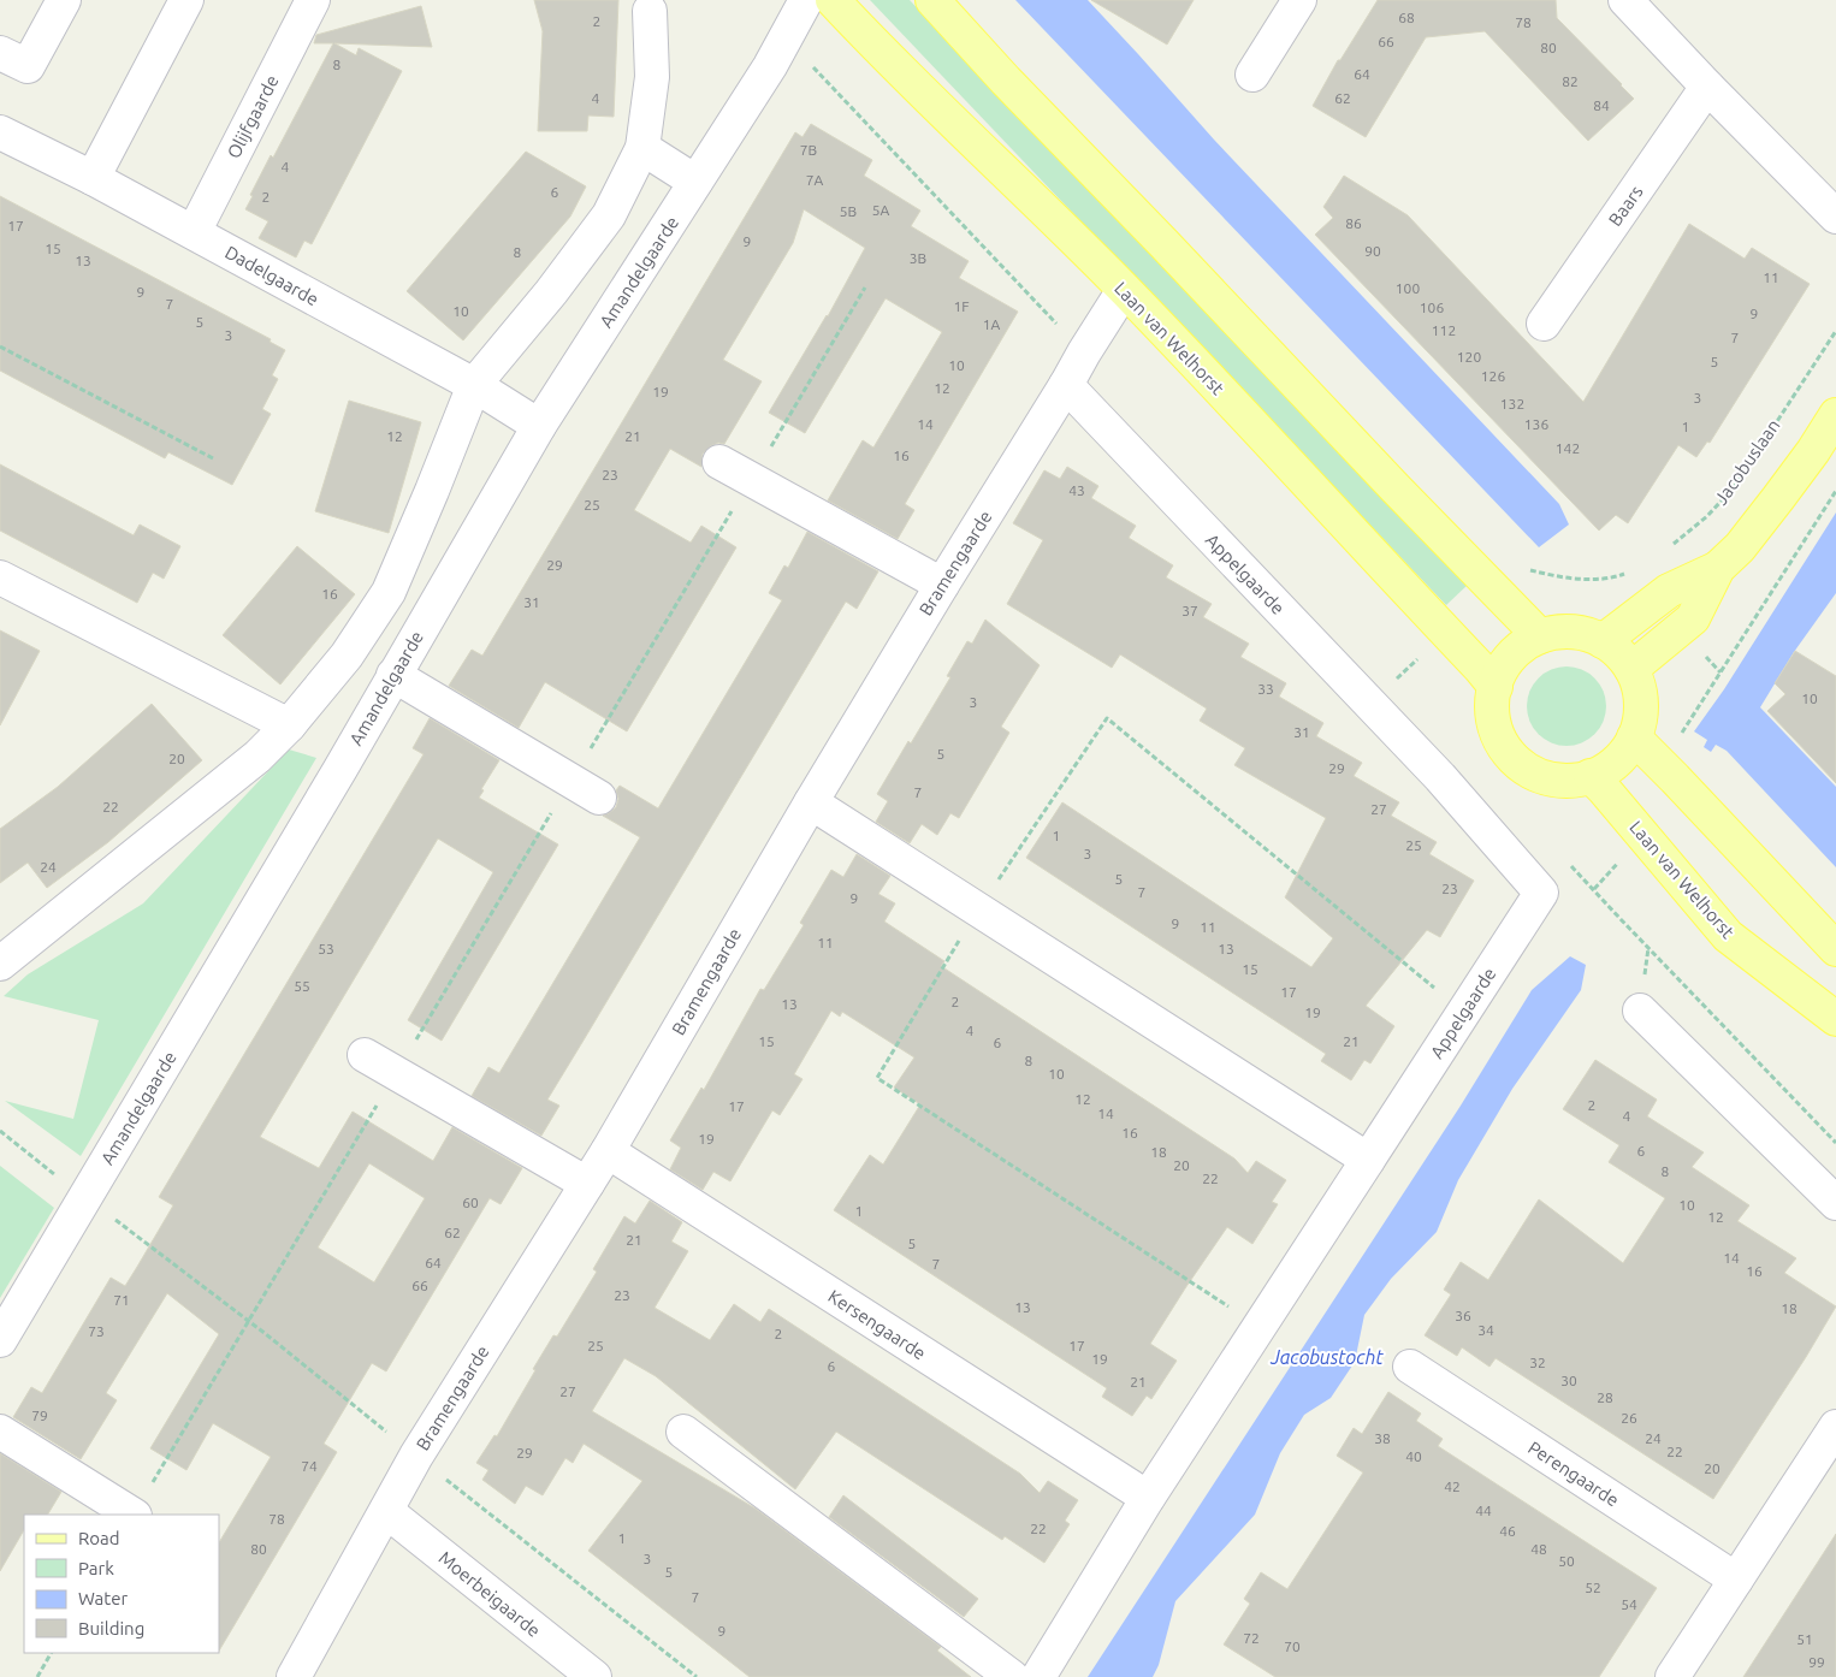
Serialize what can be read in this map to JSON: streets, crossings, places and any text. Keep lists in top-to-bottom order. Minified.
{"streets":{"main road":["Laan van Welhorst"],"street":["Olijfgaarde","Baars","Amandelgaarde","Dadelgaarde","Bramengaarde","Appelgaarde","Kersengaarde","Perengaarde","Moerbeigaarde"],"path":["Jacobuslaan"]},"crossings":[["Olijfgaarde","Dadelgaarde"],["Amandelgaarde","Dadelgaarde"],["Laan van Welhorst","Bramengaarde"],["Bramengaarde","Appelgaarde"],["Bramengaarde","Kersengaarde"],["Bramengaarde","Moerbeigaarde"]],"water":["Jacobustocht"],"house_numbers":["68","2","78","66","80","8","64","82","4","62","84","7B","4","7A","6","2","5A","5B","86","17","9","15","90","8","3B","13","11","100","9","7","1F","106","10","9","5","1A","112","3","7","120","5","10","126","12","19","3","132","14","136","1","12","21","142","16","23","43","25","29","16","31","37","33","10","3","31","5","20","29","7","22","27","1","25","3","24","5","23","7","9","9","11","11","53","13","15","55","17","2","13","19","4","15","21","6","8","10","12","2","17","14","4","16","19","6","18","20","8","22","60","10","1","12","62","21","5","14","64","7","16","66","23","71","13","18","36","34","73","2","25","17","19","32","6","30","21","27","28","79","26","38","24","22","29","40","74","20","42","44","78","22","46","1","80","48","3","50","5","52","7","54","9","72","51","70","99"],"legend":["Road","Park","Water","Building"]}
